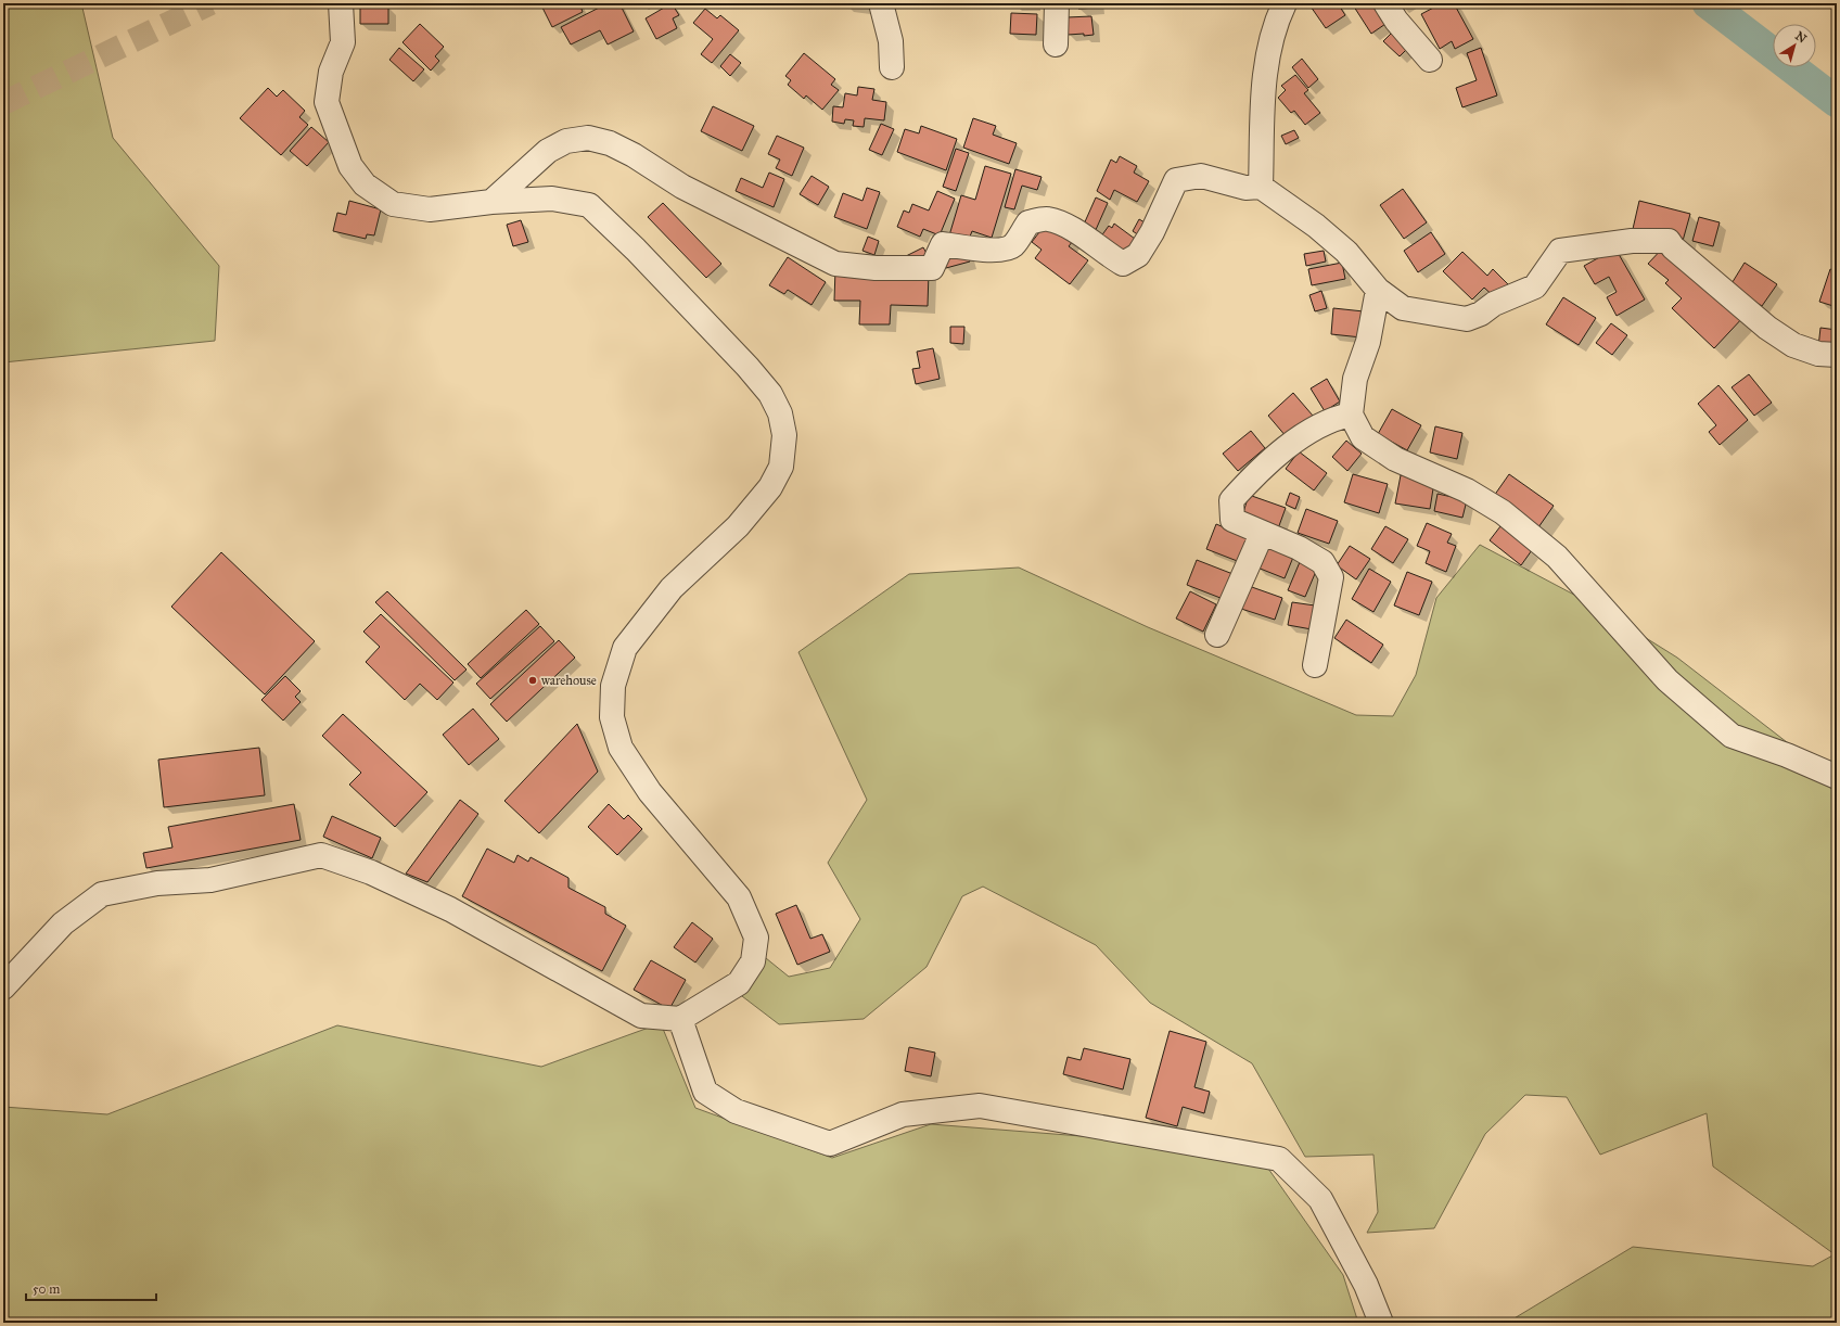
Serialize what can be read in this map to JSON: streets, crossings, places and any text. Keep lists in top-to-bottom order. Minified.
{"places":["warehouse"],"scale_bar":"50 m","north":"top right"}
